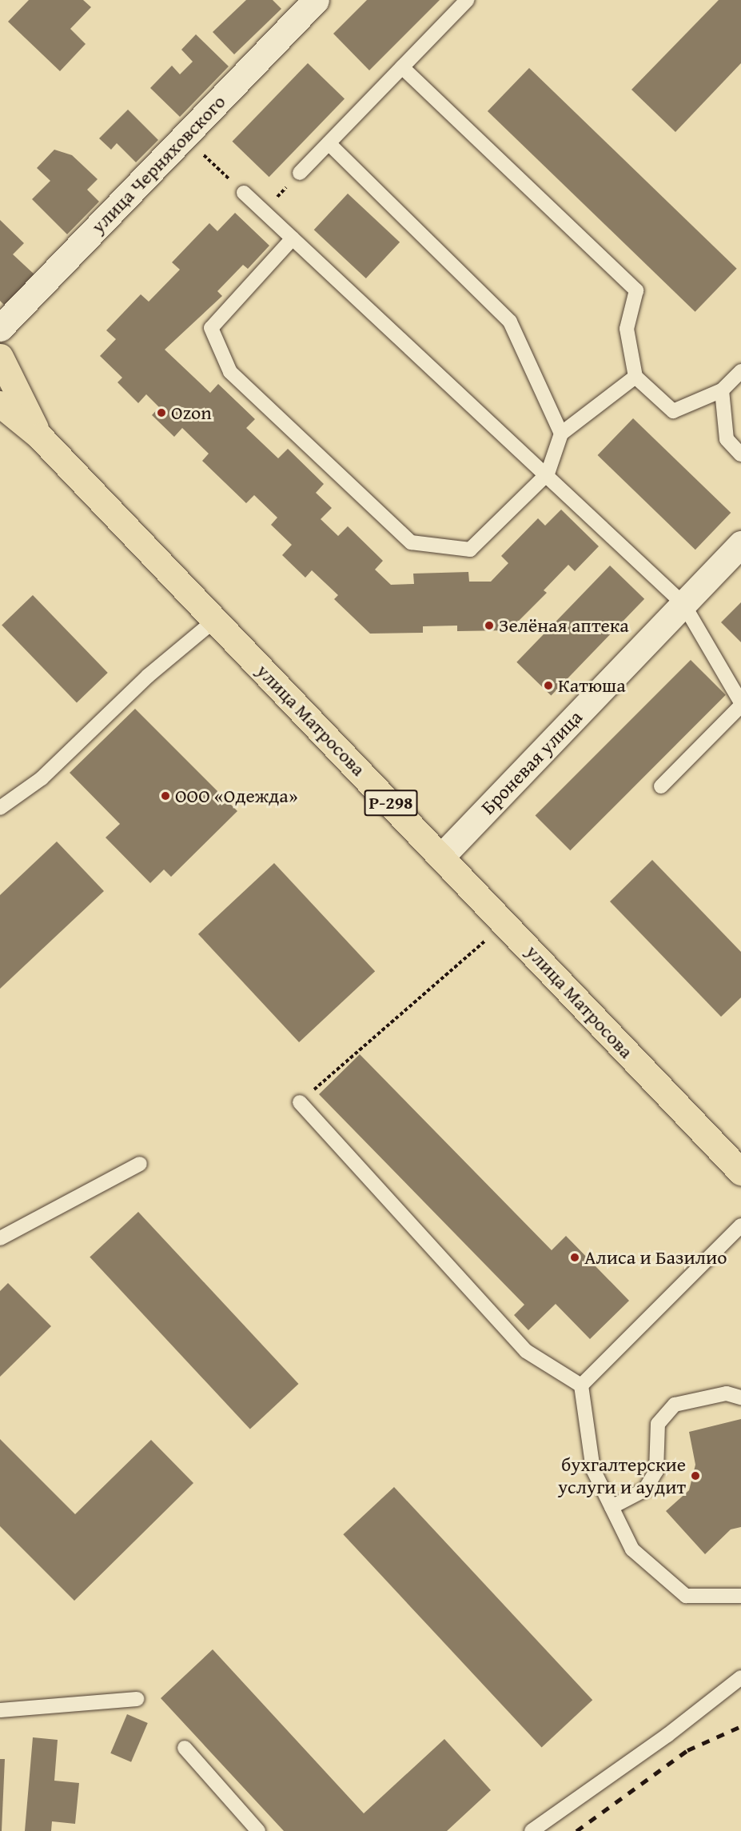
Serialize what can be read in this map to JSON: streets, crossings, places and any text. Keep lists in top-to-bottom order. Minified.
{"streets":{"highway":["улица Матросова","Р-298"],"street":["улица Черняховского","Броневая улица"]},"crossings":[["улица Матросова","Броневая улица"]],"places":["Ozon","Зелёная аптека","Катюша","ООО «Одежда»","Алиса и Базилио","бухгалтерские услуги и аудит"]}
